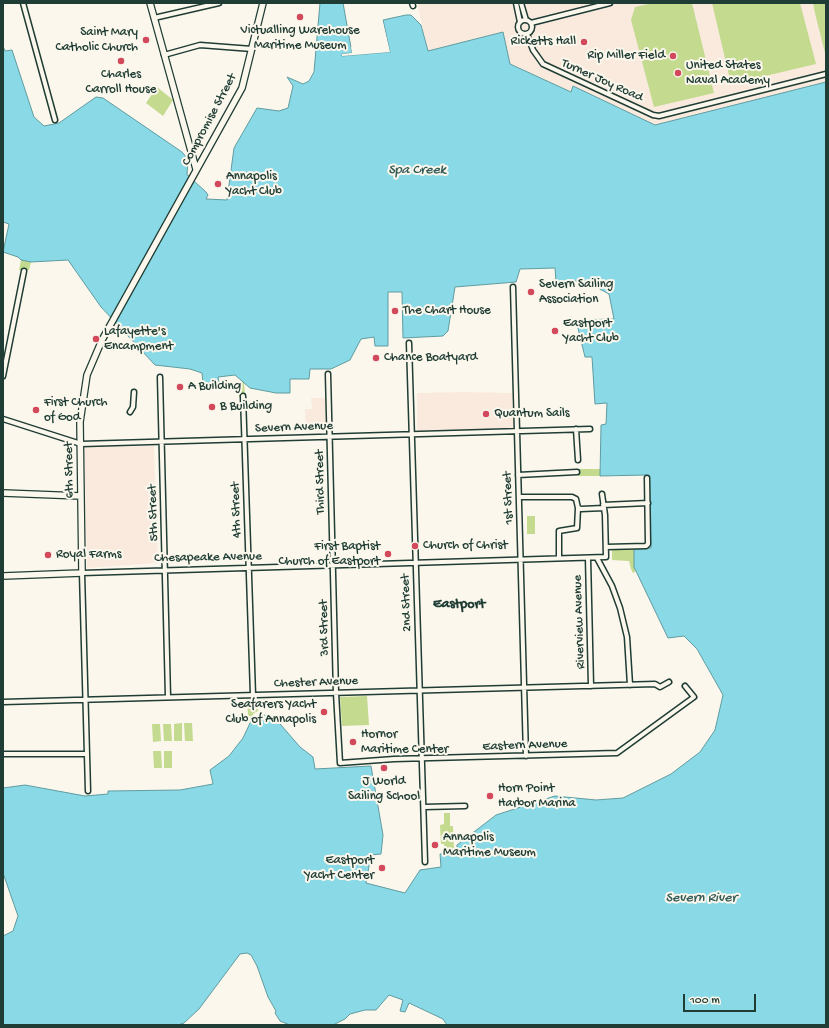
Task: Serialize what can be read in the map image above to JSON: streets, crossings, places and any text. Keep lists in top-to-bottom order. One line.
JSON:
{"streets":{"main road":["Compromise Street","6th Street","Chesapeake Avenue"],"street":["Turner Joy Road","Severn Avenue","Third Street","1st Street","4th Street","5th Street","2nd Street","Riverview Avenue","3rd Street","Chester Avenue","Eastern Avenue"]},"crossings":[["Compromise Street","6th Street"],["Severn Avenue","6th Street"],["Severn Avenue","Third Street"],["Severn Avenue","1st Street"],["Severn Avenue","4th Street"],["Severn Avenue","5th Street"],["Severn Avenue","2nd Street"],["6th Street","Chesapeake Avenue"],["6th Street","Chester Avenue"],["Third Street","Chesapeake Avenue"],["Third Street","3rd Street"],["1st Street","Chesapeake Avenue"],["1st Street","Chester Avenue"],["1st Street","Eastern Avenue"],["4th Street","Chesapeake Avenue"],["4th Street","Chester Avenue"],["5th Street","Chesapeake Avenue"],["5th Street","Chester Avenue"],["Chesapeake Avenue","2nd Street"],["Chesapeake Avenue","Riverview Avenue"],["Chesapeake Avenue","3rd Street"],["2nd Street","Chester Avenue"],["2nd Street","Eastern Avenue"],["Riverview Avenue","Chester Avenue"],["3rd Street","Chester Avenue"],["3rd Street","Eastern Avenue"]],"districts":["Eastport"],"water":["Spa Creek","Severn River"],"places":["Victualling Warehouse Maritime Museum","Saint Mary Catholic Church","Ricketts Hall","Rip Miller Field","Charles Carroll House","United States Naval Academy","Annapolis Yacht Club","Severn Sailing Association","The Chart House","Eastport Yacht Club","Lafayette's Encampment","Chance Boatyard","A Building","B Building","First Church of God","Quantum Sails","Church of Christ","First Baptist Church of Eastport","Royal Farms","Seafarers Yacht Club of Annapolis","Hornor Maritime Center","J World Sailing School","Horn Point Harbor Marina","Annapolis Maritime Museum","Eastport Yacht Center"],"scale_bar":"100 m"}
